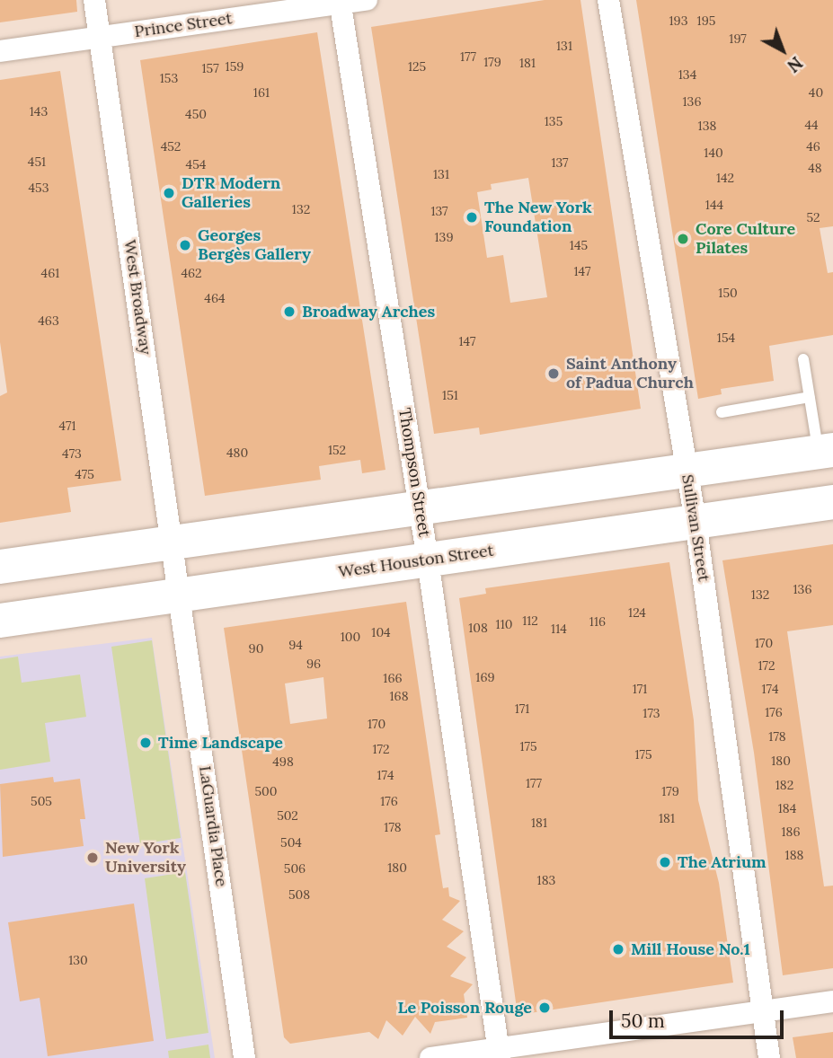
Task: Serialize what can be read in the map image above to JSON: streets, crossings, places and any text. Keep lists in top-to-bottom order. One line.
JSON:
{"streets":{"main road":["West Houston Street"],"street":["Prince Street","West Broadway","Thompson Street","Sullivan Street","LaGuardia Place"]},"crossings":[["Prince Street","West Broadway"],["Prince Street","Thompson Street"],["West Broadway","West Houston Street"],["West Broadway","LaGuardia Place"],["Thompson Street","West Houston Street"],["Sullivan Street","West Houston Street"],["West Houston Street","LaGuardia Place"]],"places":["DTR Modern Galleries","The New York Foundation","Core Culture Pilates","Georges Bergès Gallery","Broadway Arches","Saint Anthony of Padua Church","Time Landscape","New York University","The Atrium","Mill House No.1","Le Poisson Rouge"],"house_numbers":["193","195","197","131","177","179","181","159","125","157","134","153","161","40","136","143","450","135","44","138","452","46","140","451","137","454","48","131","142","453","144","132","137","52","139","145","147","461","462","150","464","463","154","147","151","471","152","480","473","475","136","132","124","112","116","110","108","114","104","100","170","94","90","96","172","169","166","171","174","168","171","176","173","170","178","175","172","175","180","498","174","177","182","500","179","505","176","184","502","181","181","178","186","504","188","180","506","183","508","130"],"scale_bar":"50 m","north":"bottom right"}
